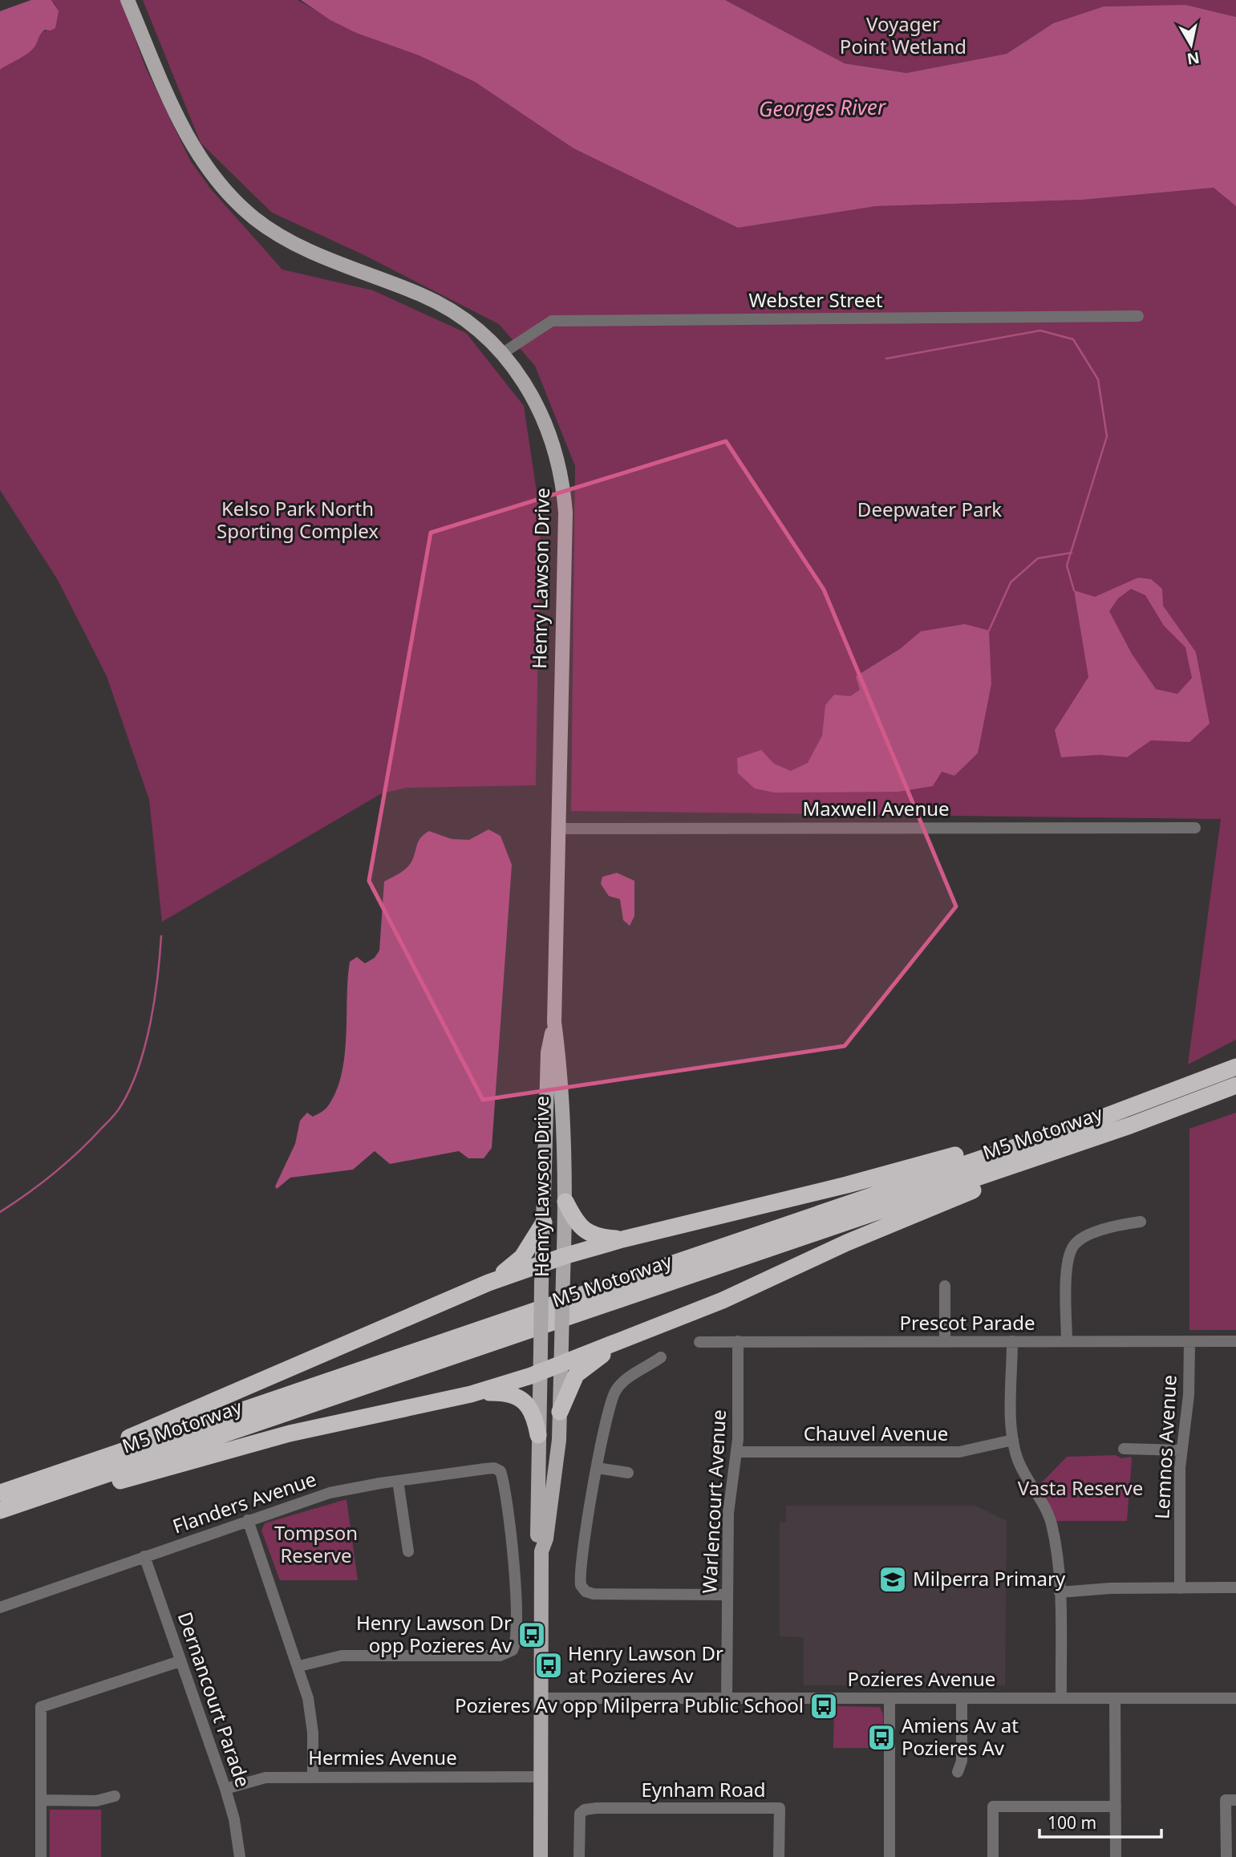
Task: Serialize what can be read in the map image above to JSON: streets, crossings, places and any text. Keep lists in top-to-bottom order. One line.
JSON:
{"streets":{"highway":["M5 Motorway"],"main road":["Henry Lawson Drive"],"street":["Webster Street","Maxwell Avenue","Prescot Parade","Chauvel Avenue","Lemnos Avenue","Warlencourt Avenue","Flanders Avenue","Pozieres Avenue","Dernancourt Parade","Hermies Avenue","Eynham Road"]},"crossings":[["Webster Street","Henry Lawson Drive"],["Henry Lawson Drive","Maxwell Avenue"],["Henry Lawson Drive","Pozieres Avenue"],["Henry Lawson Drive","Hermies Avenue"],["Prescot Parade","Lemnos Avenue"],["Prescot Parade","Warlencourt Avenue"],["Chauvel Avenue","Warlencourt Avenue"],["Warlencourt Avenue","Pozieres Avenue"],["Flanders Avenue","Dernancourt Parade"],["Dernancourt Parade","Hermies Avenue"]],"water":["Georges River"],"parks":["Voyager Point Wetland","Kelso Park North Sporting Complex","Deepwater Park","Vasta Reserve","Tompson Reserve"],"places":{"school or university":["Milperra Primary"],"bus stop":["Henry Lawson Dr opp Pozieres Av","Henry Lawson Dr at Pozieres Av","Pozieres Av opp Milperra Public School","Amiens Av at Pozieres Av"]},"scale_bar":"100 m","north":"bottom"}
